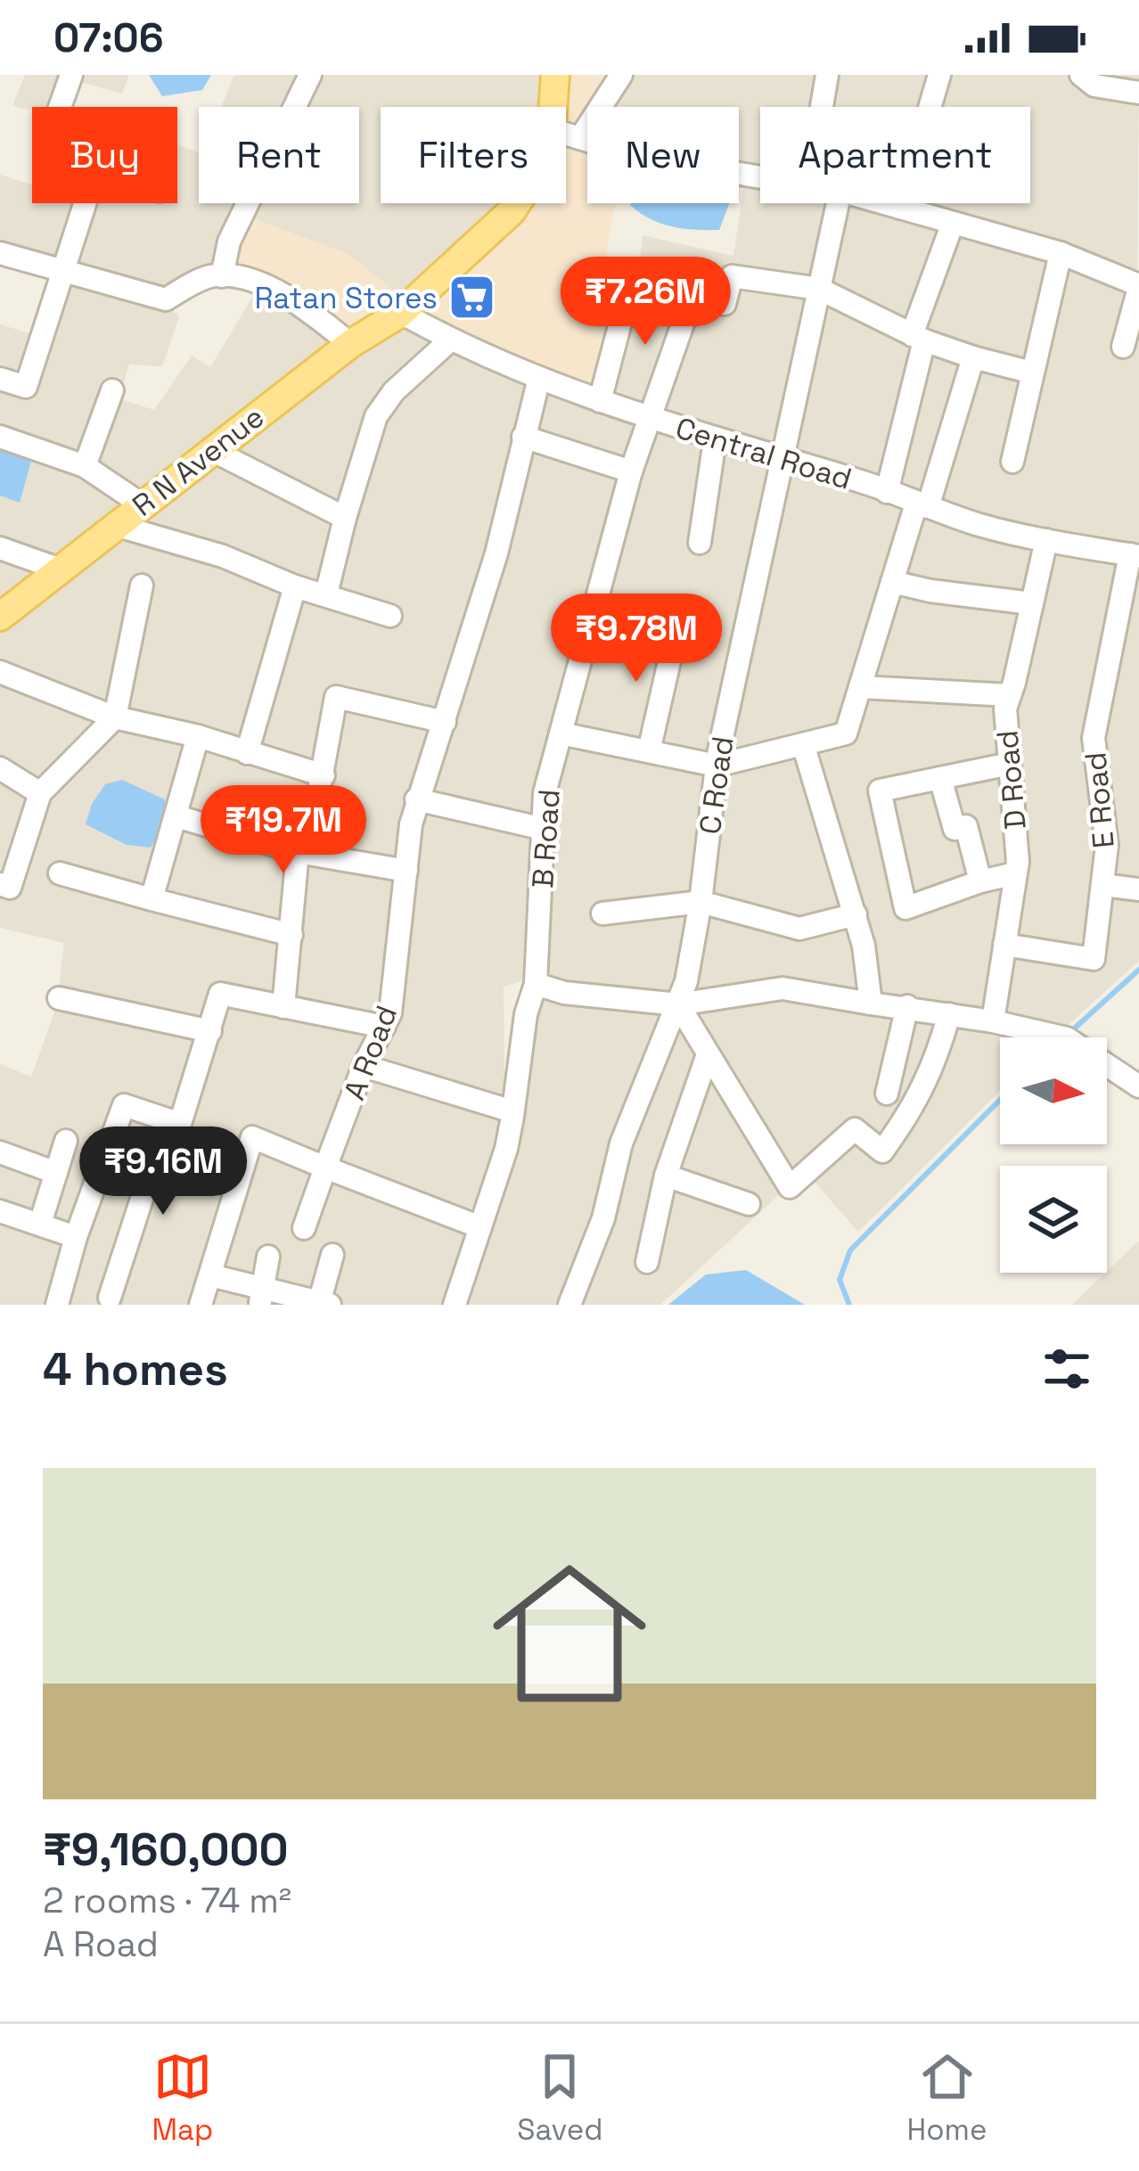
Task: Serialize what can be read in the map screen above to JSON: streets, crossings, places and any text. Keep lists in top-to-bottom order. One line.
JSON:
{"streets":{"main road":["R N Avenue"],"street":["Central Road","D Road","C Road","E Road","B Road","A Road"]},"crossings":[["Central Road","R N Avenue"],["Central Road","D Road"],["Central Road","C Road"],["Central Road","E Road"],["Central Road","B Road"],["Central Road","A Road"],["D Road","E Road"]],"places":{"supermarket":["Ratan Stores"]},"north":"right","page":{"status":"07:06","chip":["Buy","Rent","Filters","New","Apartment"],"price":["₹7.26M","₹9.78M","₹19.7M","₹9.16M"],"heading":"4 homes","list":[{"name":"₹9,160,000","note":"2 rooms · 74 m² · A Road"}],"tabs":["Map","Saved","Home"]}}
